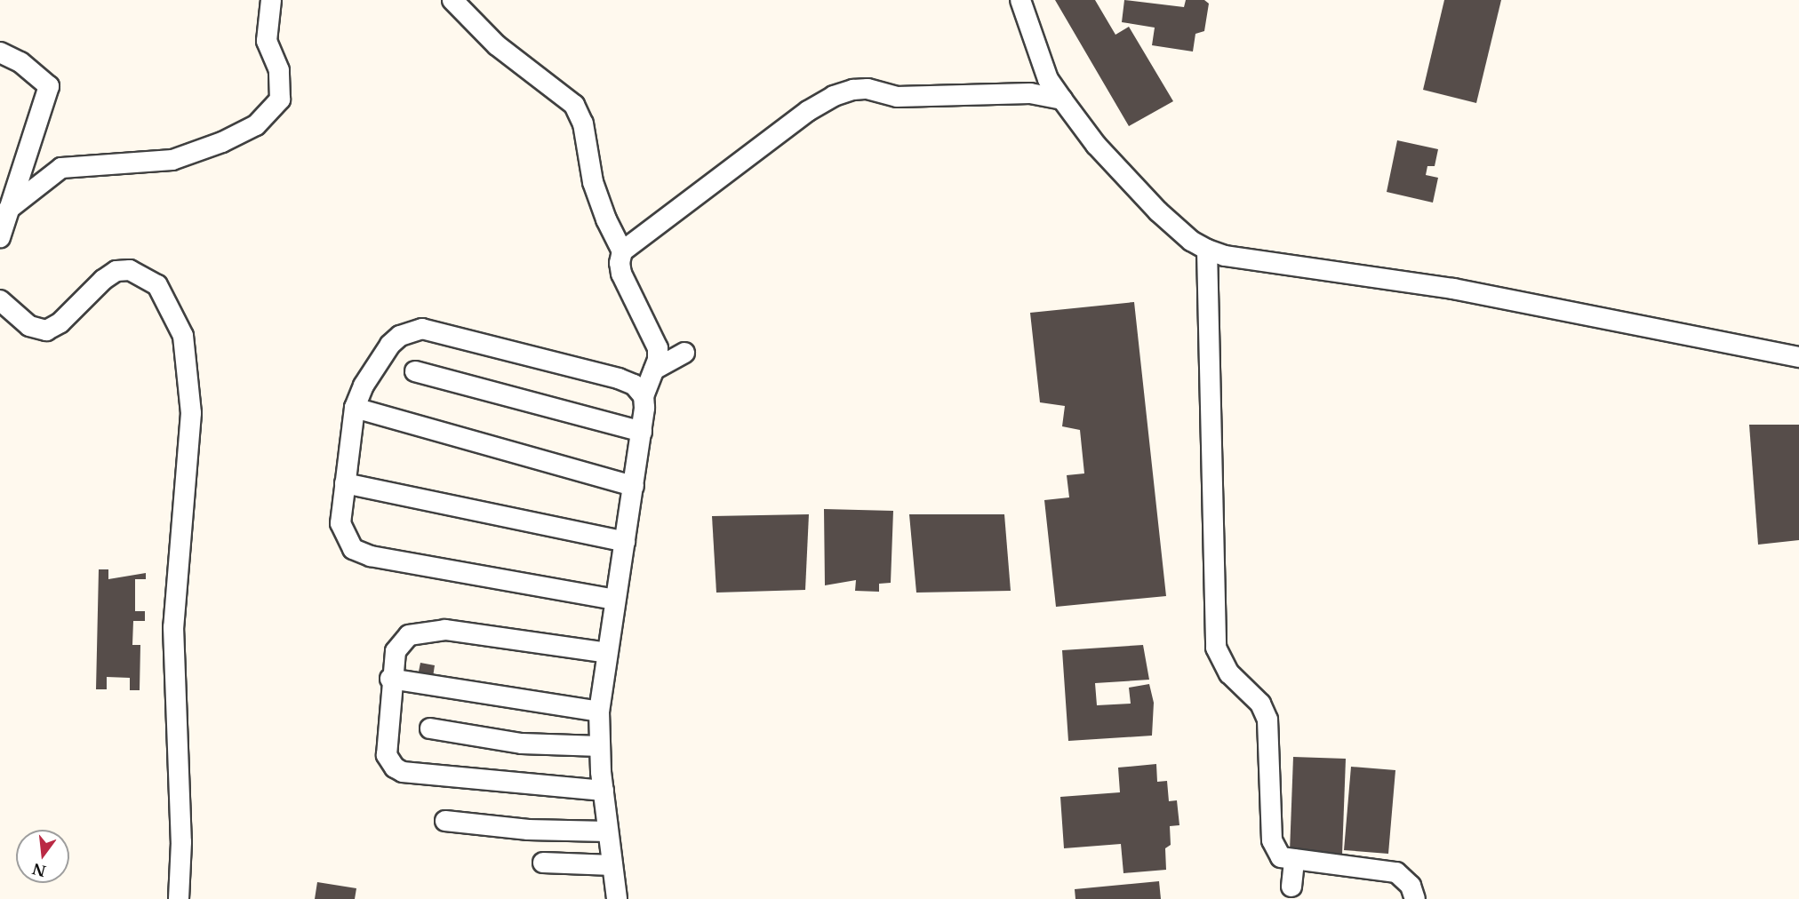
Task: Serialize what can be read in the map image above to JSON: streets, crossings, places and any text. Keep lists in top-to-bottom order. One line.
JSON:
{"north":"bottom"}
